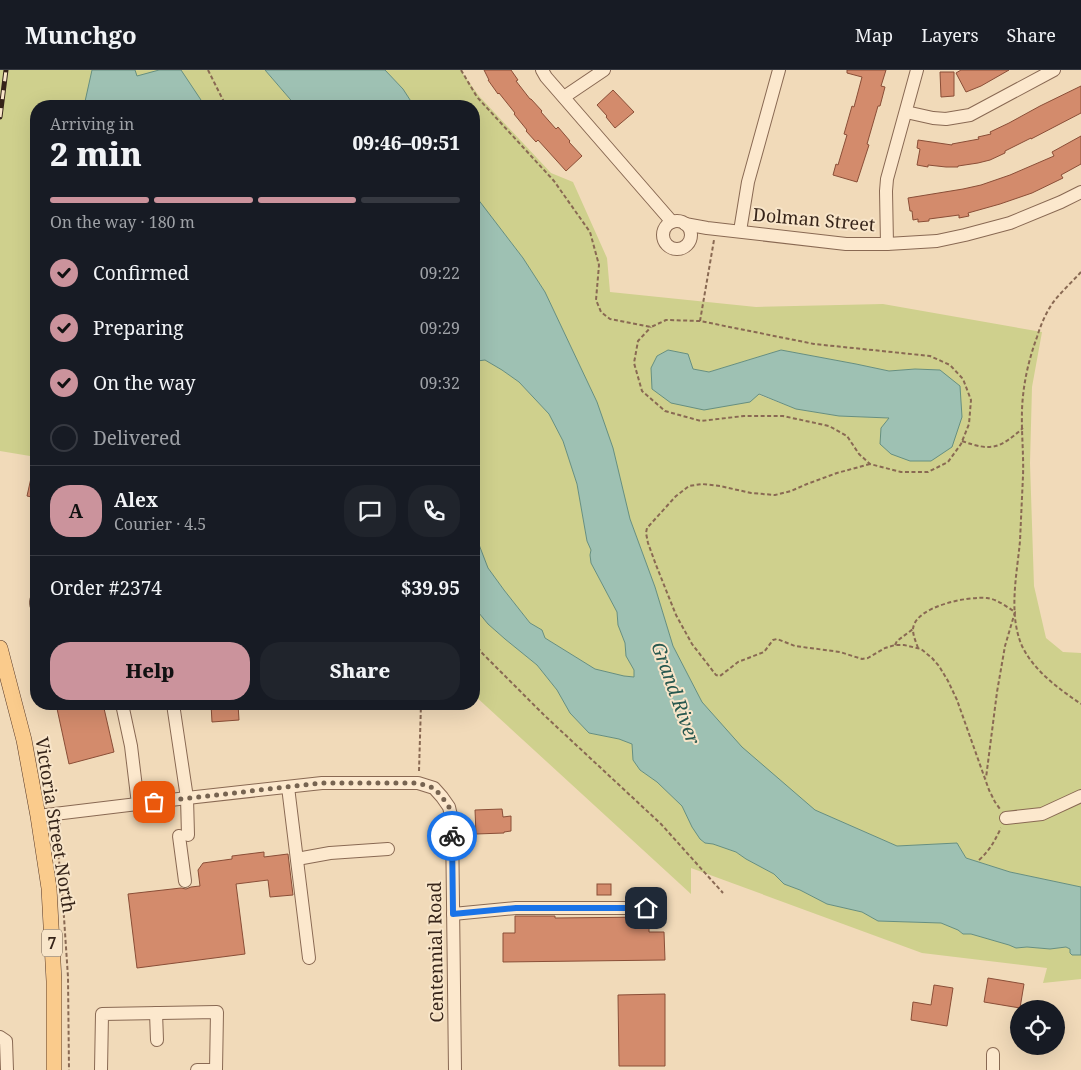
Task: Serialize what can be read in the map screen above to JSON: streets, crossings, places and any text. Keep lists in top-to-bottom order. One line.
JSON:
{"streets":{"main road":["Victoria Street North","7"],"street":["Dolman Street","Centennial Road"]},"crossings":[["Victoria Street North","Centennial Road"]],"water":["Grand River"],"page":{"header":"Munchgo","nav":["Map","Layers","Share"],"heading":["2 min","Arriving in","09:46–09:51"],"panel":["Alex","Courier · 4.5","Order #2374","$39.95"],"bar":"On the way · 180 m","list":[["Confirmed","09:22"],["Preparing","09:29"],["On the way","09:32"],"Delivered"],"round":"A","buttons":["Help","Share"]}}
